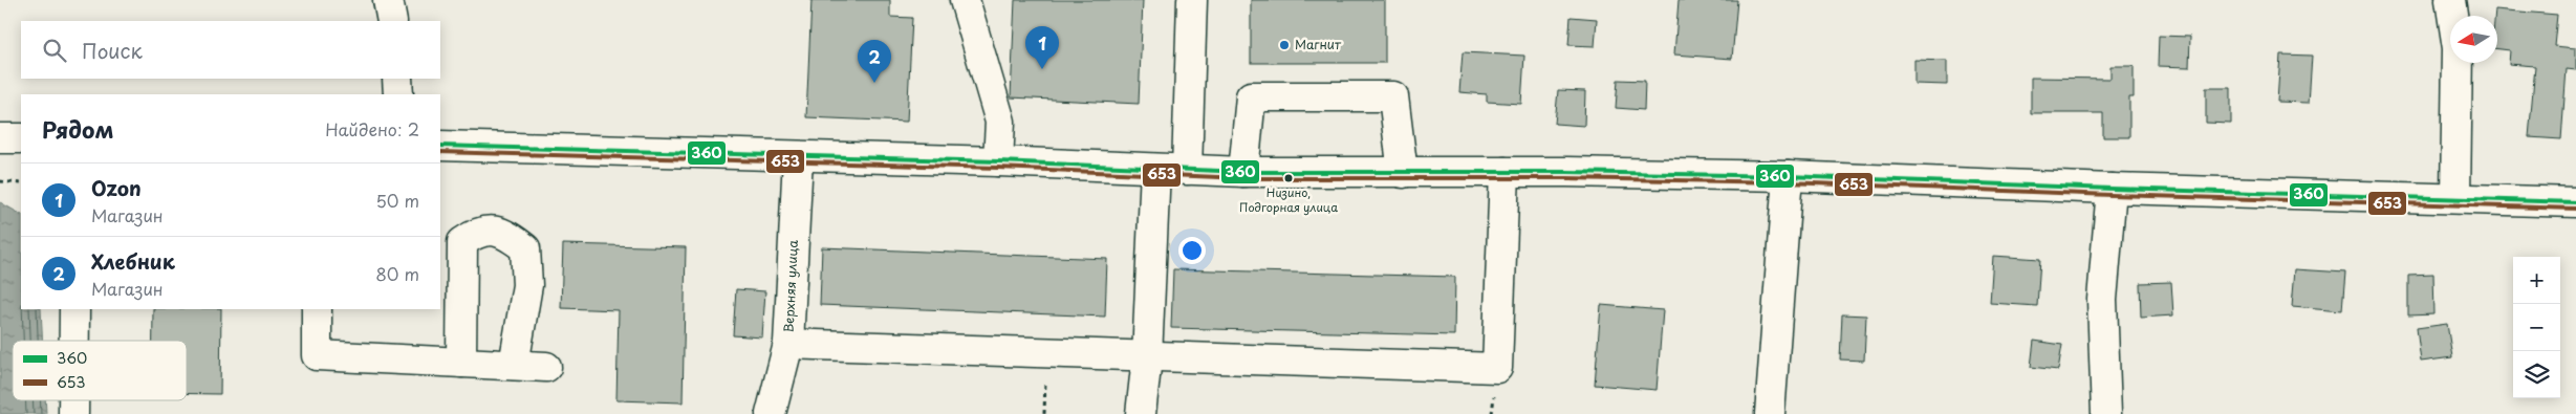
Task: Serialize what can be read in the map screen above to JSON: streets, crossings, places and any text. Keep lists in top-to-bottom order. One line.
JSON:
{"streets":{"street":["Верхняя улица"]},"places":["Магнит","Низино, Подгорная улица"],"lines":["transit line 360","transit line 653"],"legend":["360","653"],"north":"left","page":{"search":"Поиск","pins":["1","2"],"heading":["Рядом","Найдено: 2"],"list":[{"mark":"1","name":"Ozon","note":"Магазин","value":"50 m"},{"mark":"2","name":"Хлебник","note":"Магазин","value":"80 m"}],"map_buttons":["+","−"]}}
